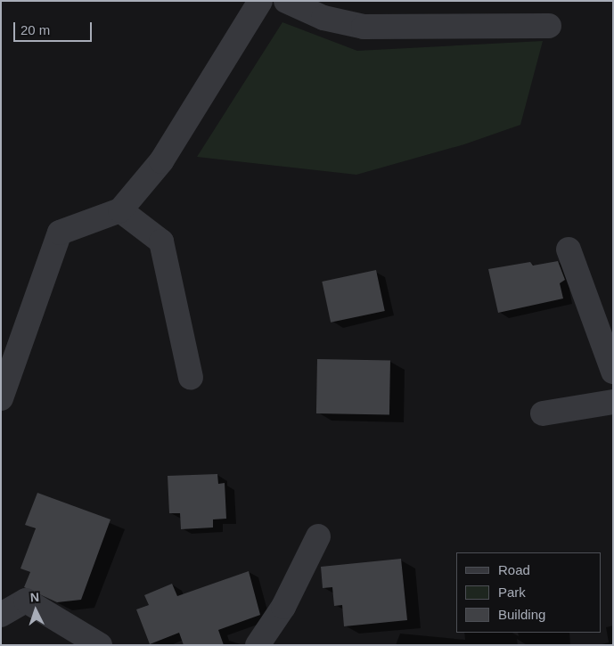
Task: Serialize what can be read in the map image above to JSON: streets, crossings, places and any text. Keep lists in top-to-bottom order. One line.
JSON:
{"legend":["Road","Park","Building"],"scale_bar":"20 m","north":"top"}
